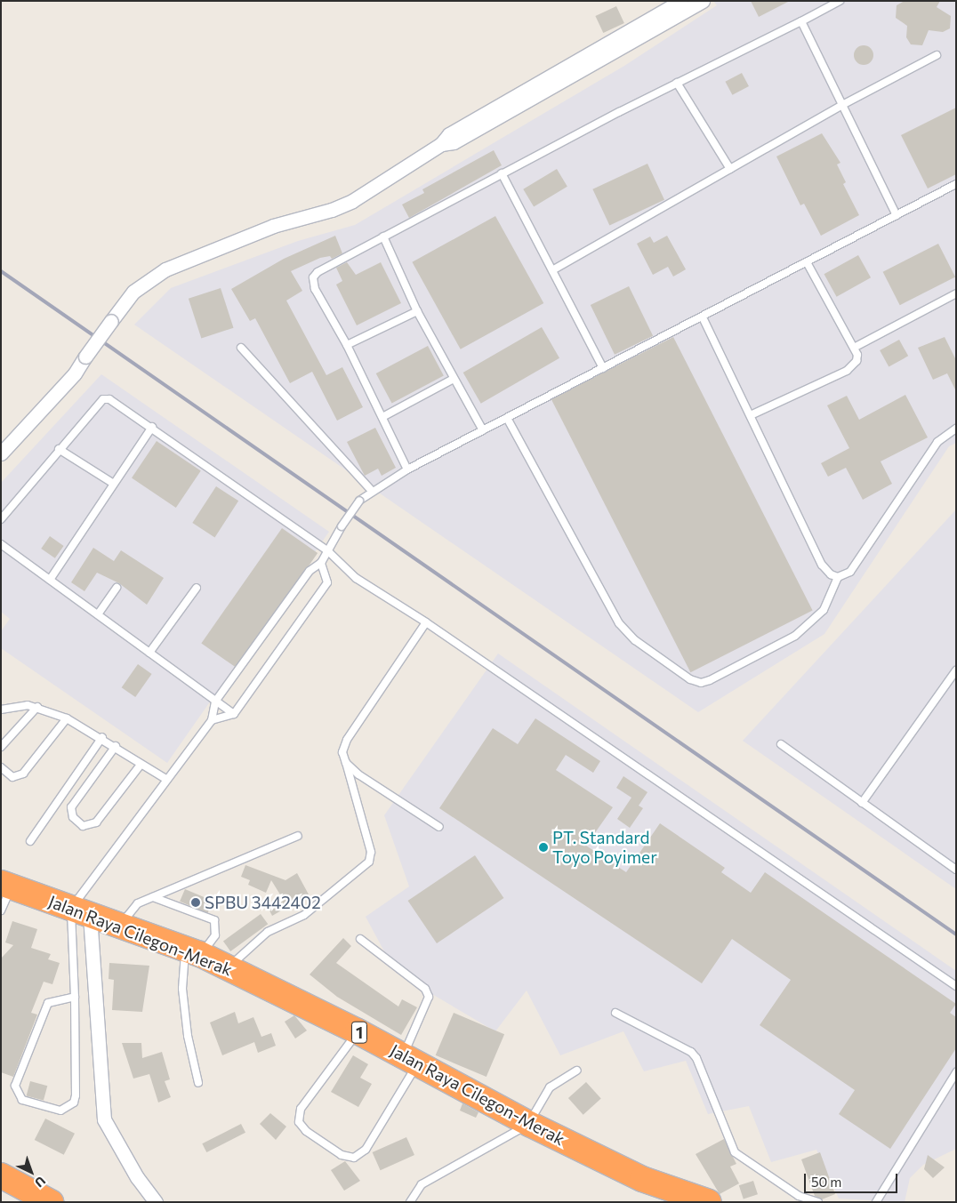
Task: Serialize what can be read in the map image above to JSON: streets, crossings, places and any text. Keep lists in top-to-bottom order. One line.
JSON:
{"streets":{"highway":["Jalan Raya Cilegon-Merak","1"]},"places":["PT. Standard Toyo Poyimer","SPBU 3442402"],"scale_bar":"50 m","north":"bottom right"}
